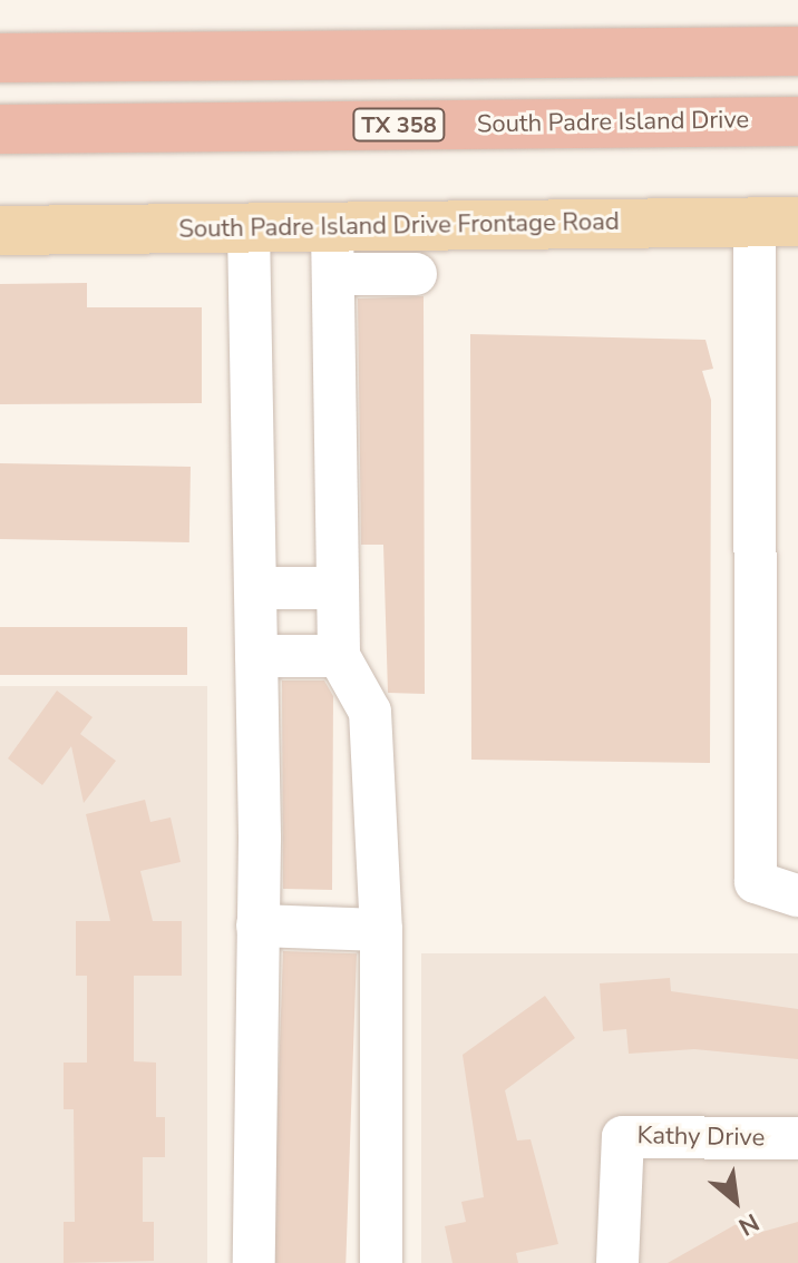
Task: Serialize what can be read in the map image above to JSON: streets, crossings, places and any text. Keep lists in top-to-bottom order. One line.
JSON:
{"streets":{"highway":["South Padre Island Drive","TX 358"],"main road":["South Padre Island Drive Frontage Road"],"street":["Kathy Drive"]},"north":"bottom right"}
